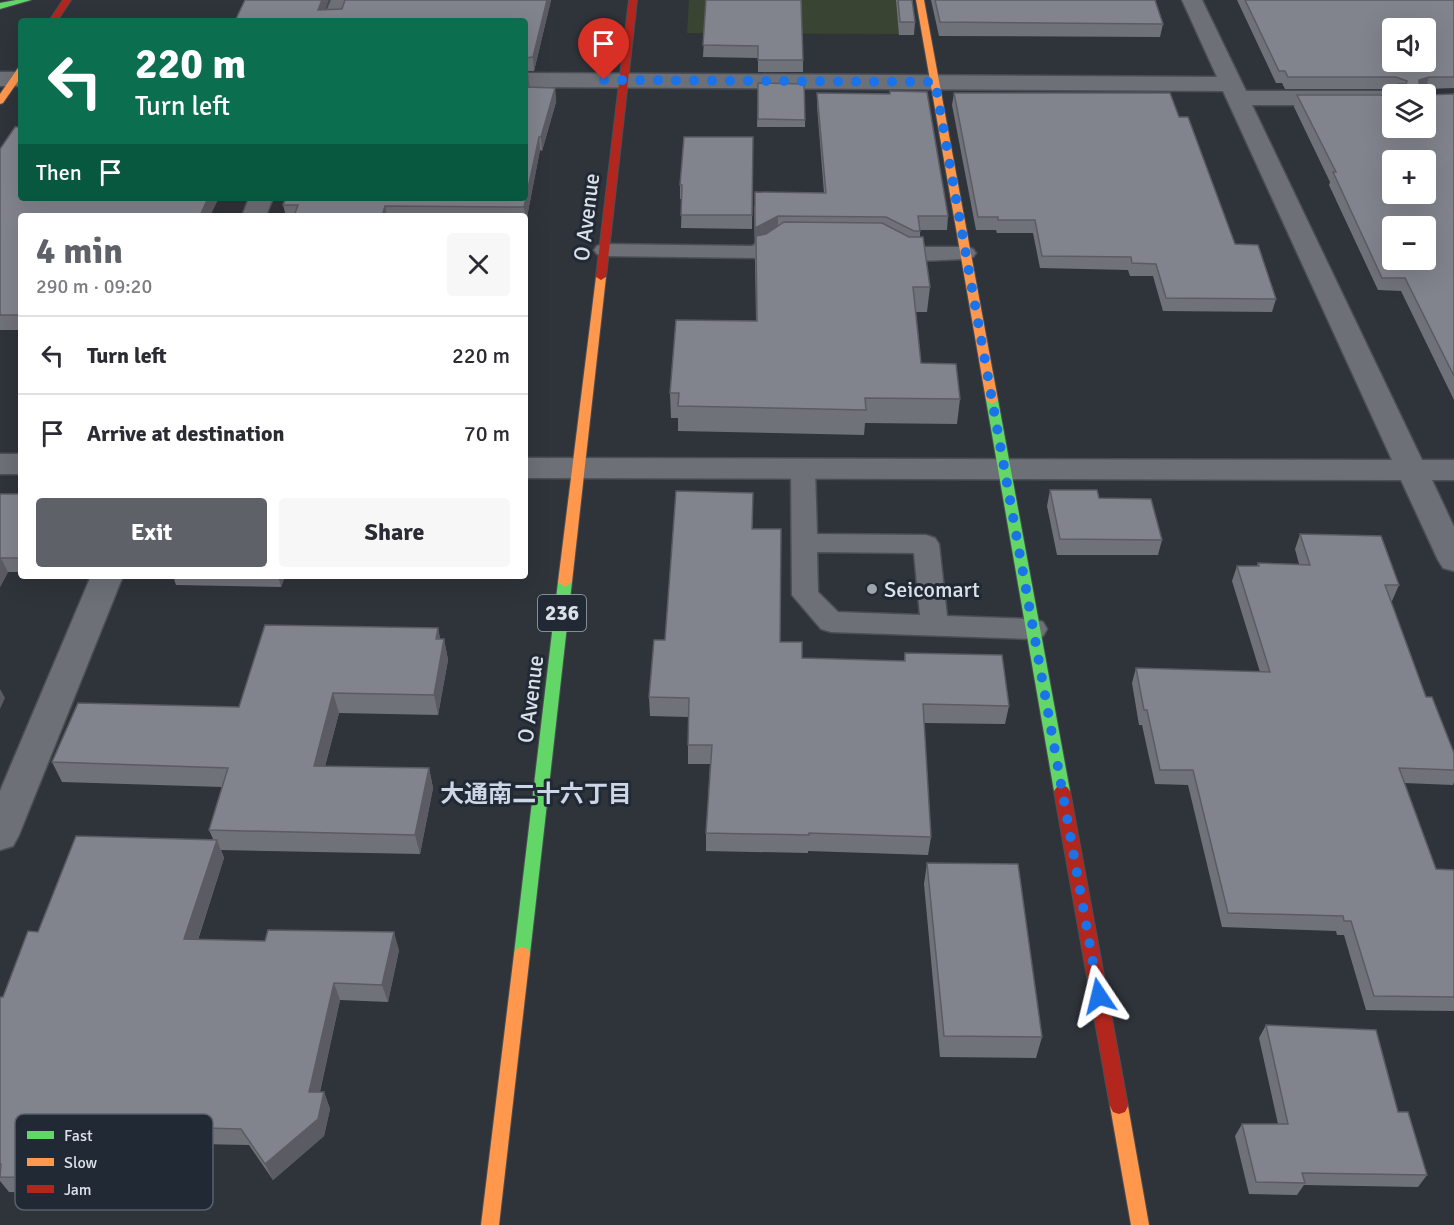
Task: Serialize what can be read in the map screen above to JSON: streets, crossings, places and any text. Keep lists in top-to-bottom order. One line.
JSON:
{"streets":{"main road":["O Avenue","236"]},"districts":["大通南二十六丁目"],"places":["Seicomart"],"legend":["Fast","Slow","Jam"],"page":{"map_buttons":["+","−"],"turn":["220 m","Turn left"],"then":"Then","heading":["4 min","290 m · 09:20"],"list":[{"name":"Turn left","value":"220 m"},{"name":"Arrive at destination","value":"70 m"}],"buttons":["Exit","Share"]}}
